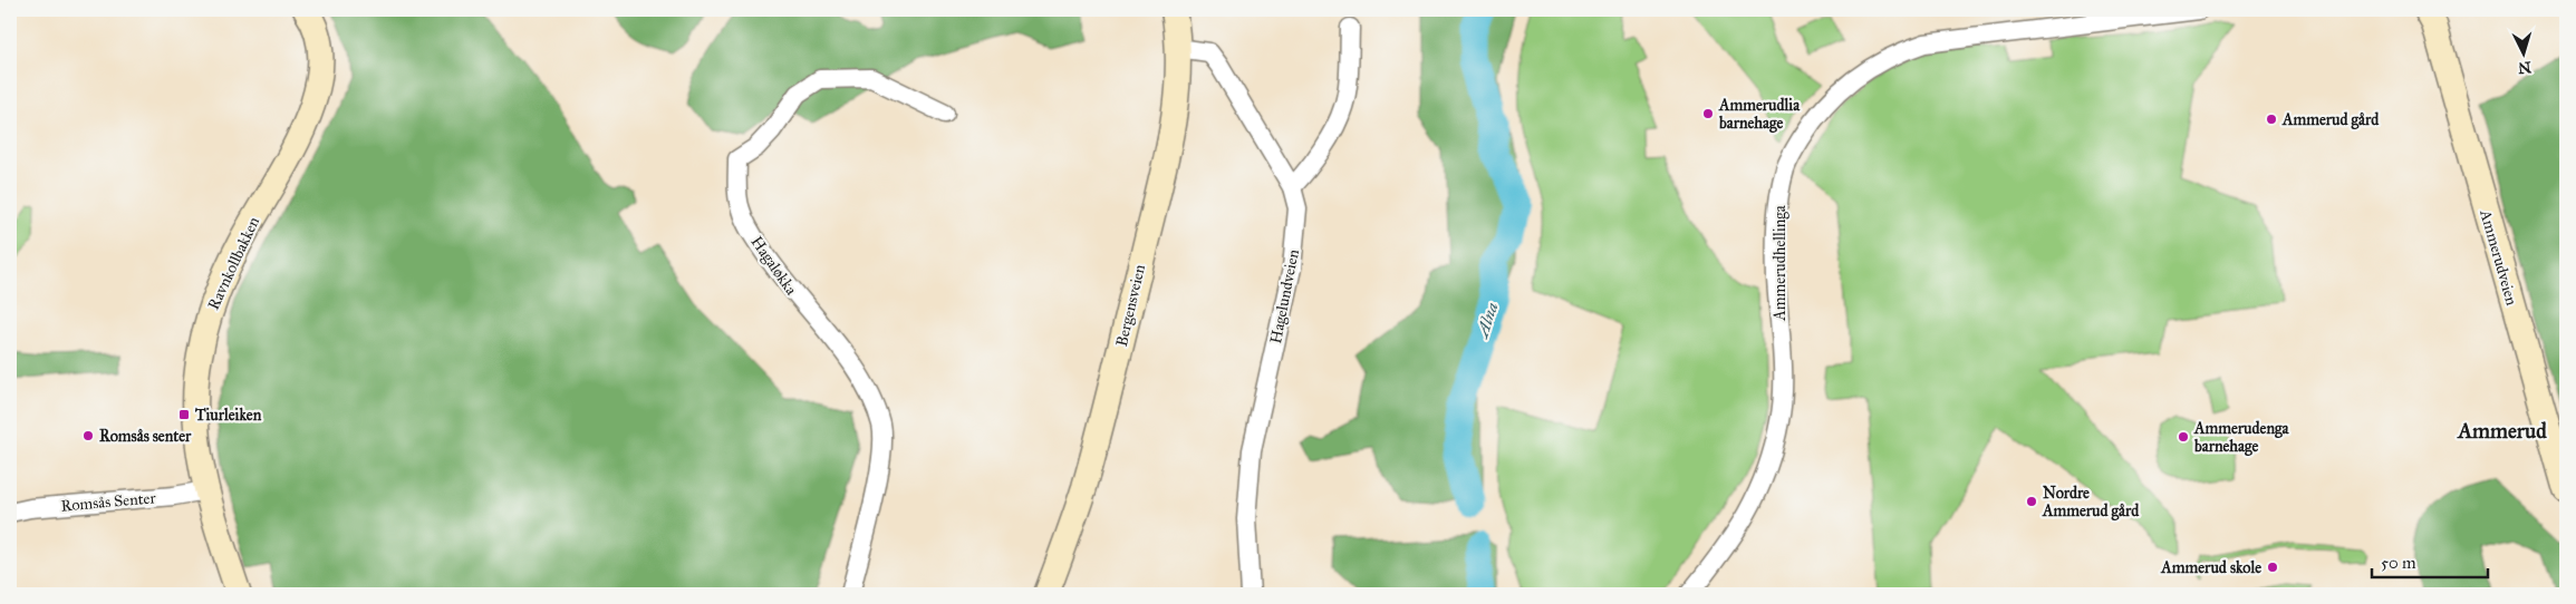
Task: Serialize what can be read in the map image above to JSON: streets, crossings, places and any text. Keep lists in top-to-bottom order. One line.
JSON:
{"streets":{"street":["Ammerudveien","Ravnkollbakken","Ammerudhellinga","Hagaløkka","Hagelundveien","Bergensveien","Romsås Senter"]},"crossings":[["Ravnkollbakken","Romsås Senter"],["Hagelundveien","Bergensveien"]],"districts":["Ammerud"],"water":["Alna"],"places":{"other":["Ammerudlia barnehage","Ammerud gård","Romsås senter","Ammerudenga barnehage","Nordre Ammerud gård","Ammerud skole"],"transit":["Tiurleiken"]},"scale_bar":"50 m","north":"bottom"}
